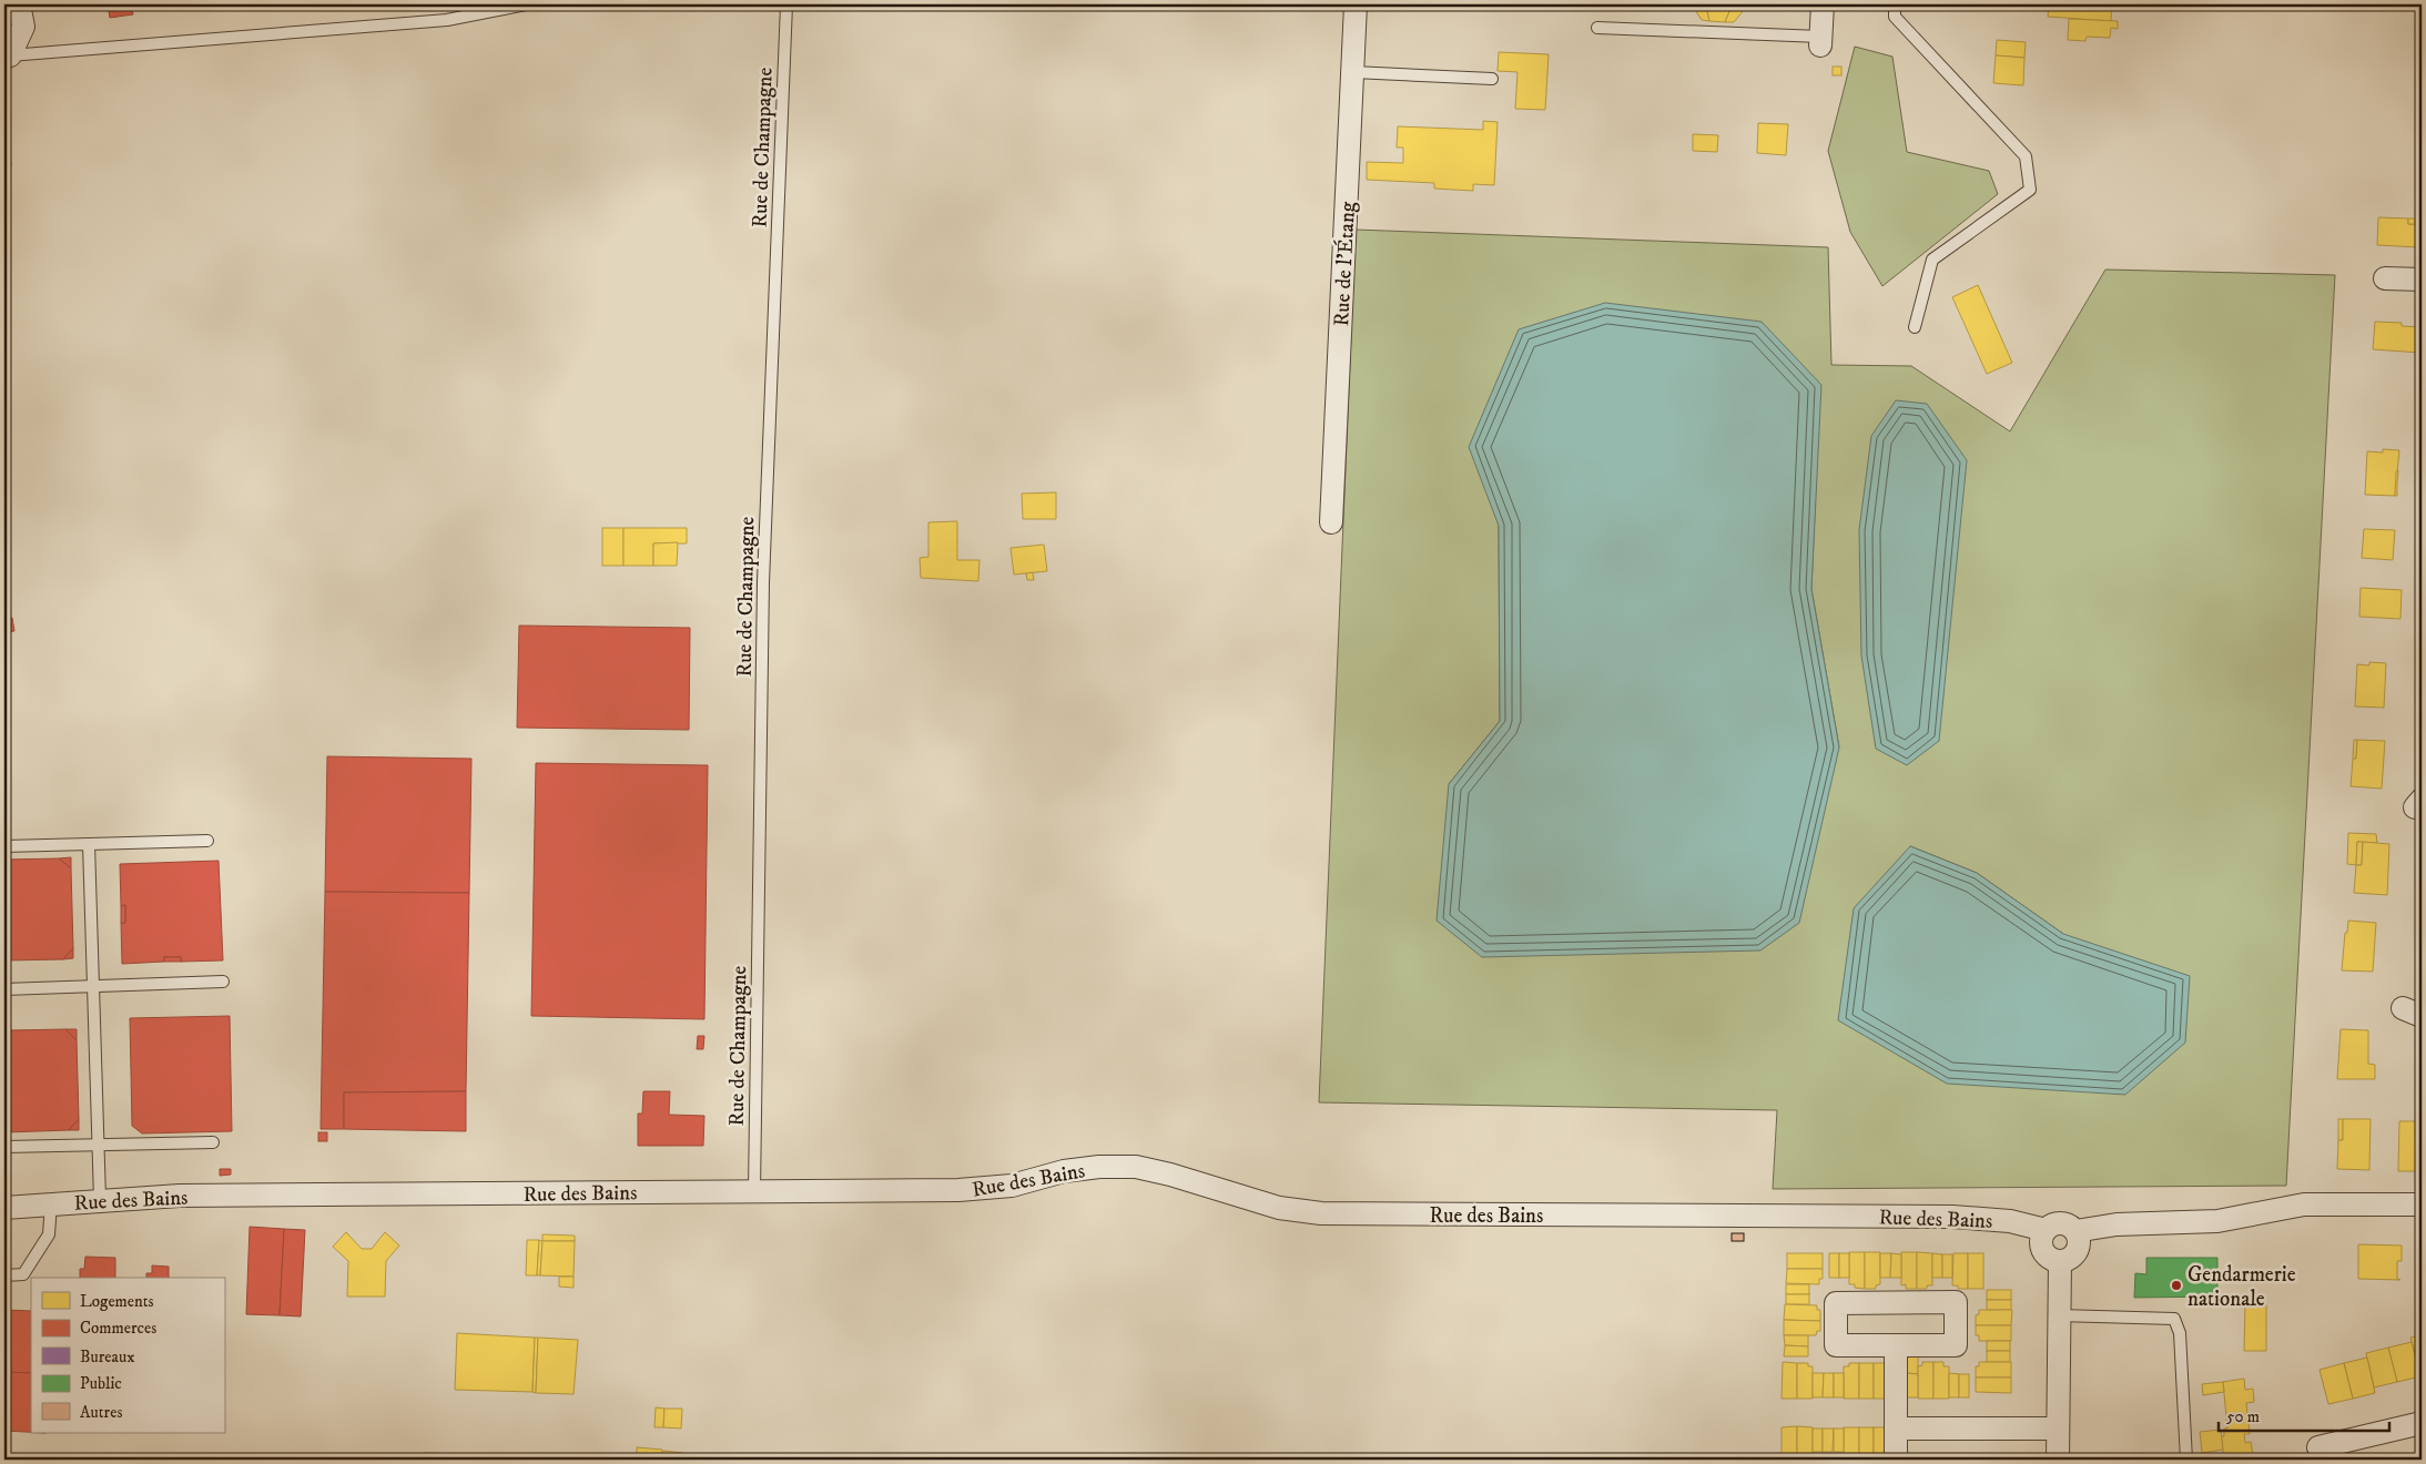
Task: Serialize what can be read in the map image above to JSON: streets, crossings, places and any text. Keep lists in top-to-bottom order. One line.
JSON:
{"streets":{"street":["Rue de l'Étang","Rue des Bains"],"lane":["Rue de Champagne"]},"crossings":[["Rue de Champagne","Rue des Bains"]],"places":["Gendarmerie nationale"],"legend":["Logements","Commerces","Bureaux","Public","Autres"],"scale_bar":"50 m"}
